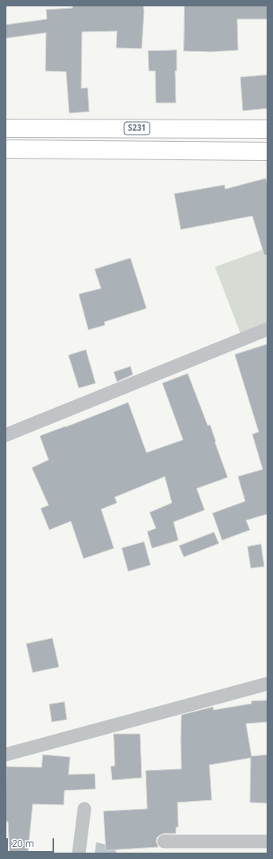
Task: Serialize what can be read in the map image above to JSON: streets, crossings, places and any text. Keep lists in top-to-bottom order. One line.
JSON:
{"streets":{"main road":["S231"]},"scale_bar":"20 m"}
